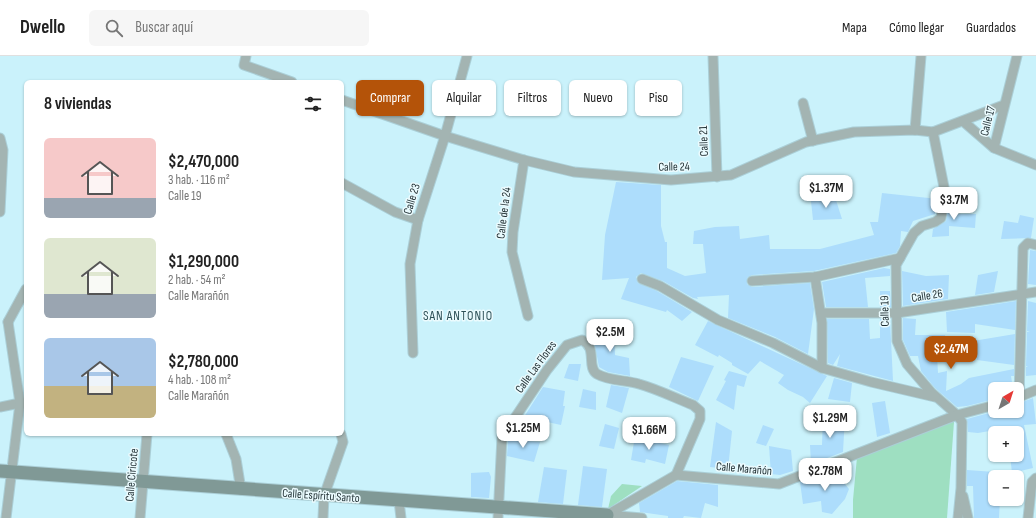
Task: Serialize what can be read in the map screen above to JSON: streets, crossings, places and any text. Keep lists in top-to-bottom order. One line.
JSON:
{"streets":{"street":["Calle 17","Calle 21","Calle 24","Calle 23","Calle de la 24","Calle 26","Calle 19","Calle Las Flores","Calle Marañón","Calle Ciricote","Calle Espíritu Santo"]},"crossings":[["Calle 17","Calle 24"],["Calle 21","Calle 24"],["Calle 24","Calle 23"],["Calle 24","Calle de la 24"],["Calle 24","Calle 19"],["Calle 26","Calle 19"],["Calle 19","Calle Marañón"],["Calle Las Flores","Calle Marañón"],["Calle Las Flores","Calle Espíritu Santo"],["Calle Ciricote","Calle Espíritu Santo"]],"districts":["SAN ANTONIO"],"north":"top right","page":{"header":"Dwello","search":"Buscar aquí","nav":["Mapa","Cómo llegar","Guardados"],"chip":["Comprar","Alquilar","Filtros","Nuevo","Piso"],"heading":"8 viviendas","list":[{"name":"$2,470,000","note":"3 hab. · 116 m² · Calle 19"},{"name":"$1,290,000","note":"2 hab. · 54 m² · Calle Marañón"},{"name":"$2,780,000","note":"4 hab. · 108 m² · Calle Marañón"}],"price":["$1.37M","$3.7M","$2.5M","$2.47M","$1.29M","$1.25M","$1.66M","$2.78M"],"map_buttons":["+","−"]}}
